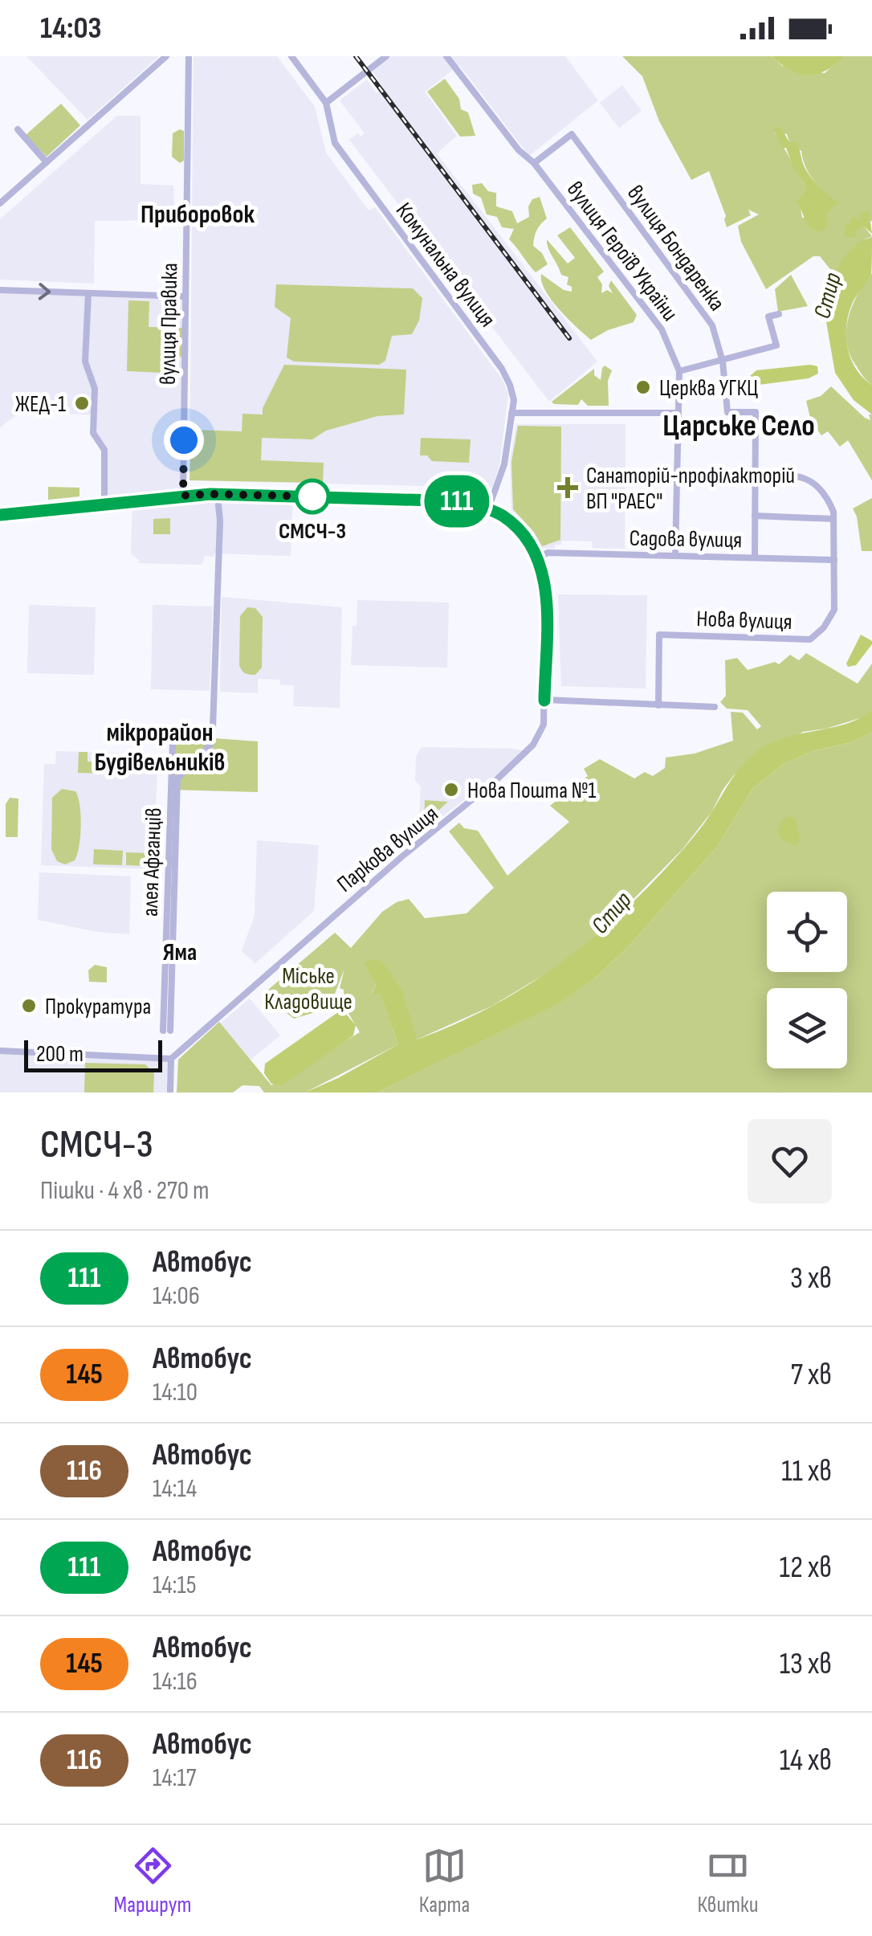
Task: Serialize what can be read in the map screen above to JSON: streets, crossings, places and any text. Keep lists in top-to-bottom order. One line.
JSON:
{"streets":{"street":["вулиця Бондаренка","вулиця Героїв України","Комунальна вулиця","вулиця Правика","Садова вулиця","Нова вулиця","Паркова вулиця","алея Афганців"]},"crossings":[["вулиця Бондаренка","вулиця Героїв України"],["вулиця Бондаренка","Садова вулиця"],["вулиця Героїв України","Садова вулиця"],["Садова вулиця","Нова вулиця"],["Садова вулиця","Паркова вулиця"]],"districts":["Приборовок","Царське Село","мікрорайон Будівельників","Яма"],"water":["Стир"],"parks":["Міське Кладовище"],"places":{"other":["Церква УГКЦ","ЖЕД-1","СМСЧ-3","Нова Пошта №1","Прокуратура"],"health":["Санаторій-профілакторій ВП \"РАЕС\""]},"lines":["bus line 111"],"scale_bar":"200 m","page":{"status":"14:03","on_map":"111","scale":"200 m","heading":["СМСЧ-3","Пішки · 4 хв · 270 m"],"list":[{"mark":"111","name":"Автобус","note":"14:06","value":"3 хв"},{"mark":"145","name":"Автобус","note":"14:10","value":"7 хв"},{"mark":"116","name":"Автобус","note":"14:14","value":"11 хв"},{"mark":"111","name":"Автобус","note":"14:15","value":"12 хв"},{"mark":"145","name":"Автобус","note":"14:16","value":"13 хв"},{"mark":"116","name":"Автобус","note":"14:17","value":"14 хв"}],"tabs":["Маршрут","Карта","Квитки"]}}
